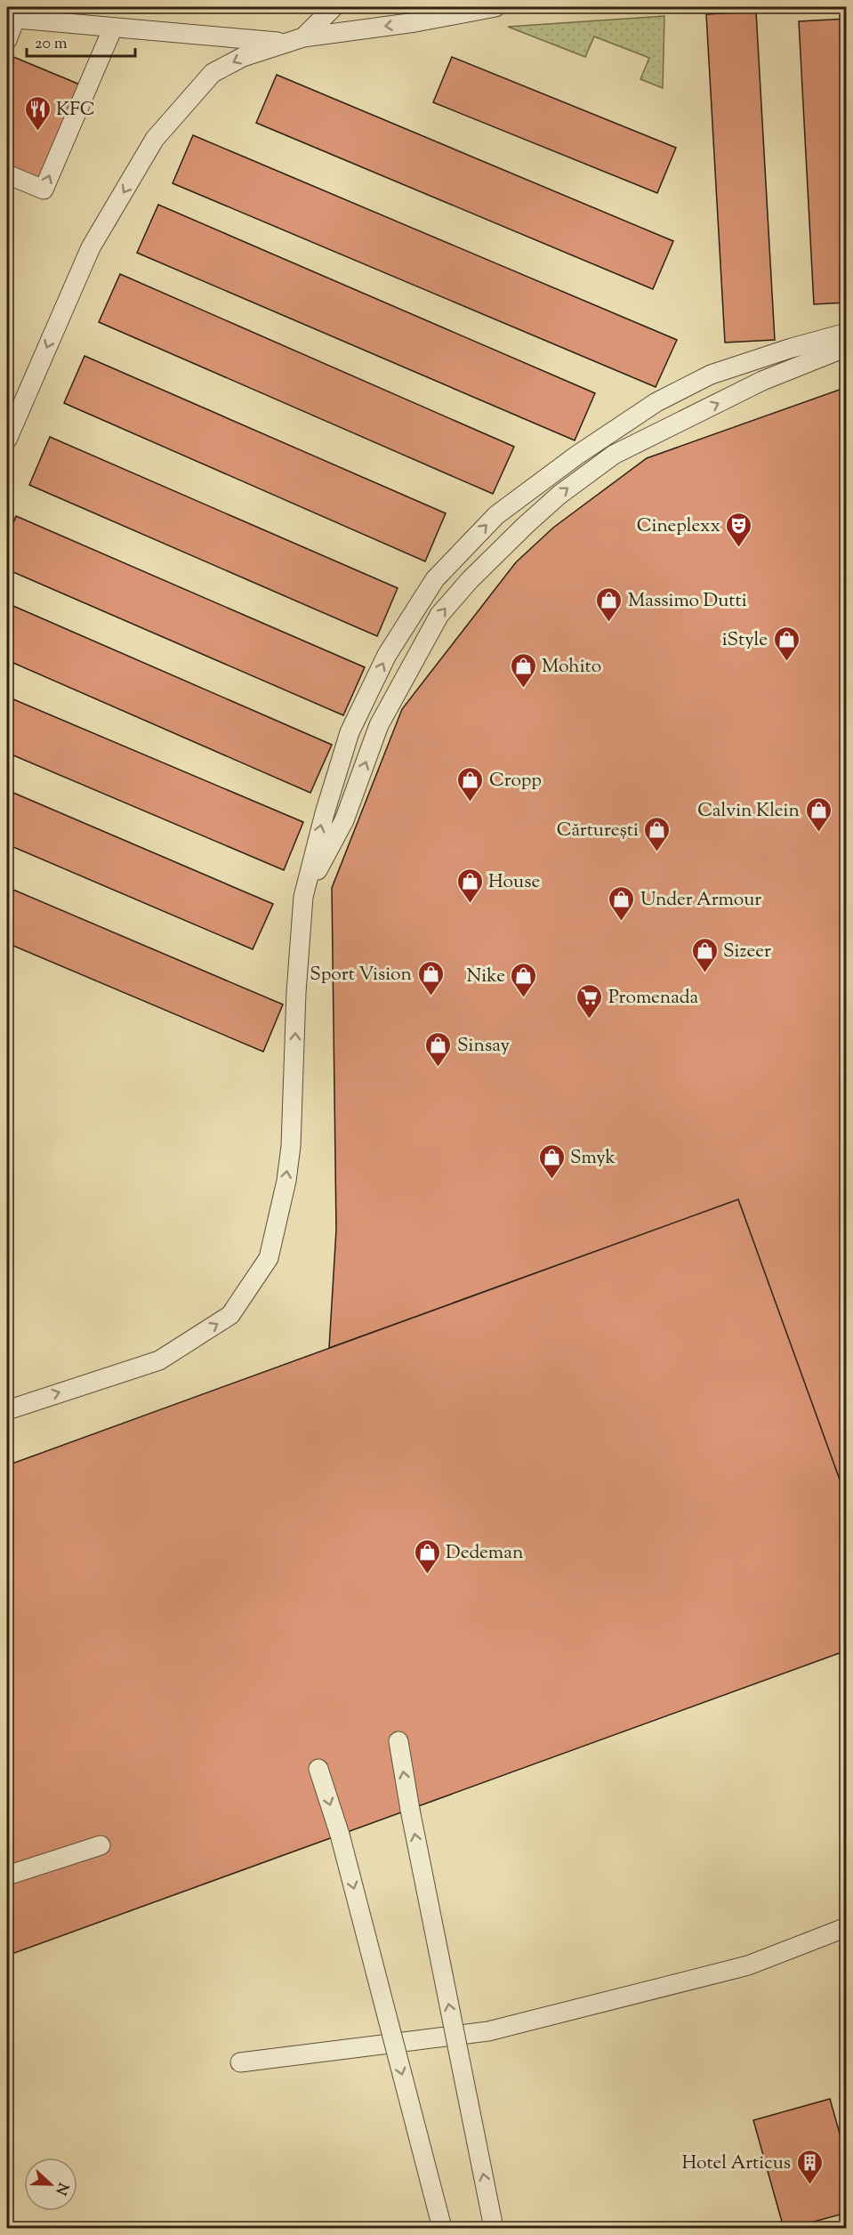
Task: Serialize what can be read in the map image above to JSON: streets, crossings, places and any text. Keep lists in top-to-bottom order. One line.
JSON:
{"places":{"restaurant":["KFC"],"theatre":["Cineplexx"],"shop":["Massimo Dutti","iStyle","Mohito","Cropp","Calvin Klein","Cărturești","House","Under Armour","Sizeer","Sport Vision","Nike","Sinsay","Smyk","Dedeman"],"supermarket":["Promenada"],"building":["Hotel Articus"]},"scale_bar":"20 m","north":"right"}
